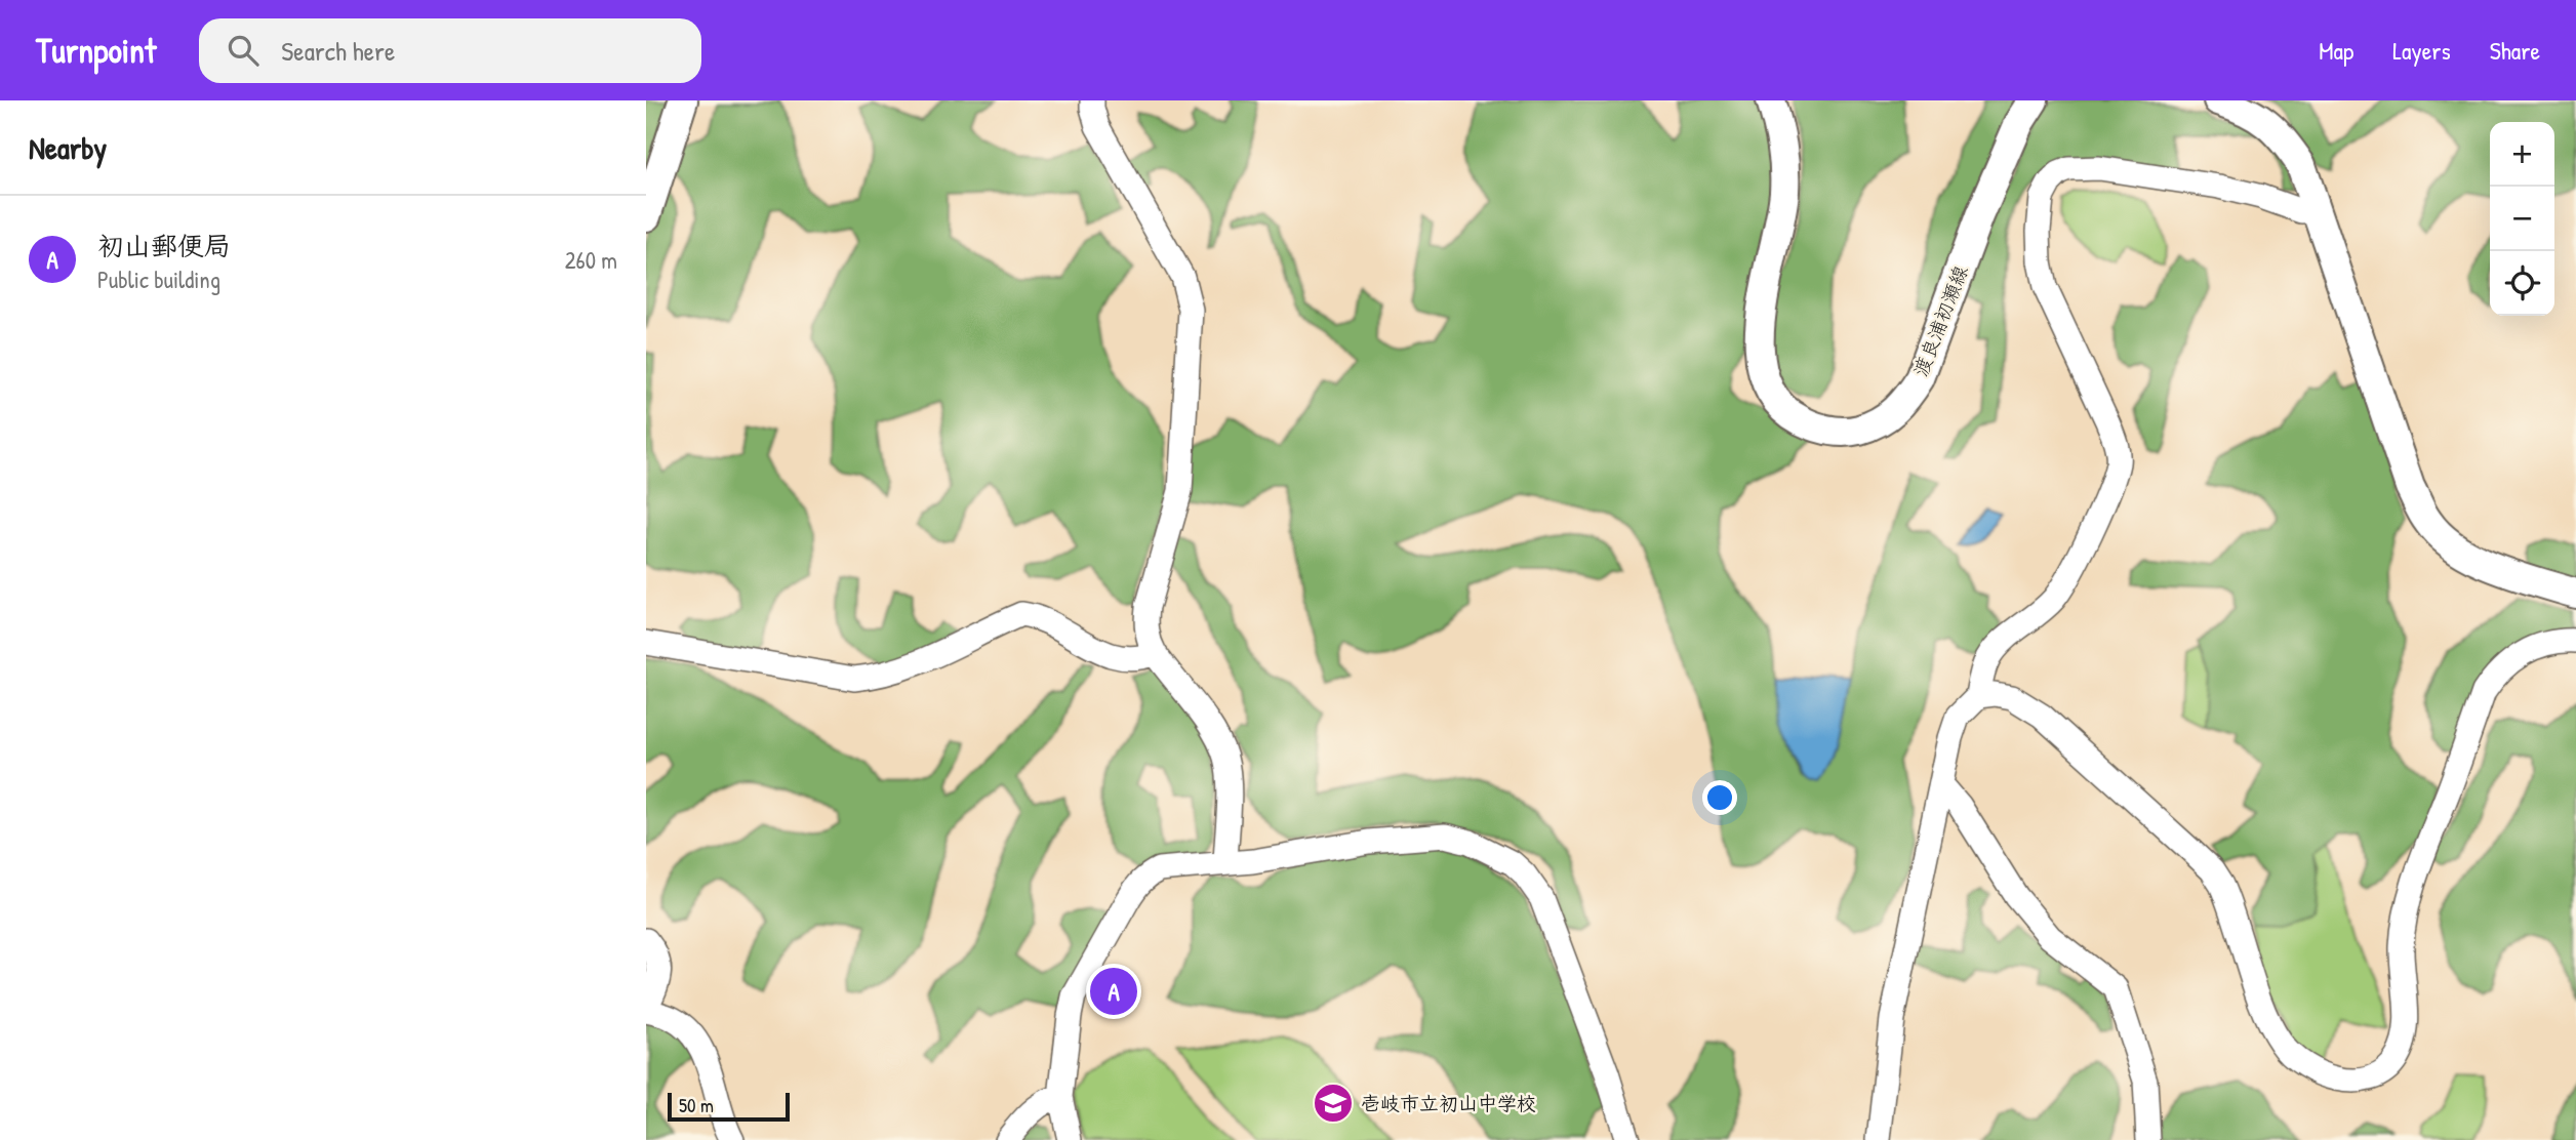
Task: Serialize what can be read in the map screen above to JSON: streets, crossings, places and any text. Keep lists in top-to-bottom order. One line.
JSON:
{"streets":{"main road":["渡良浦初瀬線"]},"places":{"school or university":["壱岐市立初山中学校"]},"scale_bar":"50 m","page":{"header":"Turnpoint","search":"Search here","nav":["Map","Layers","Share"],"heading":"Nearby","map_buttons":["+","−"],"list":[{"mark":"A","name":"初山郵便局","note":"Public building","value":"260 m"}],"pins":"A","scale":"50 m"}}
